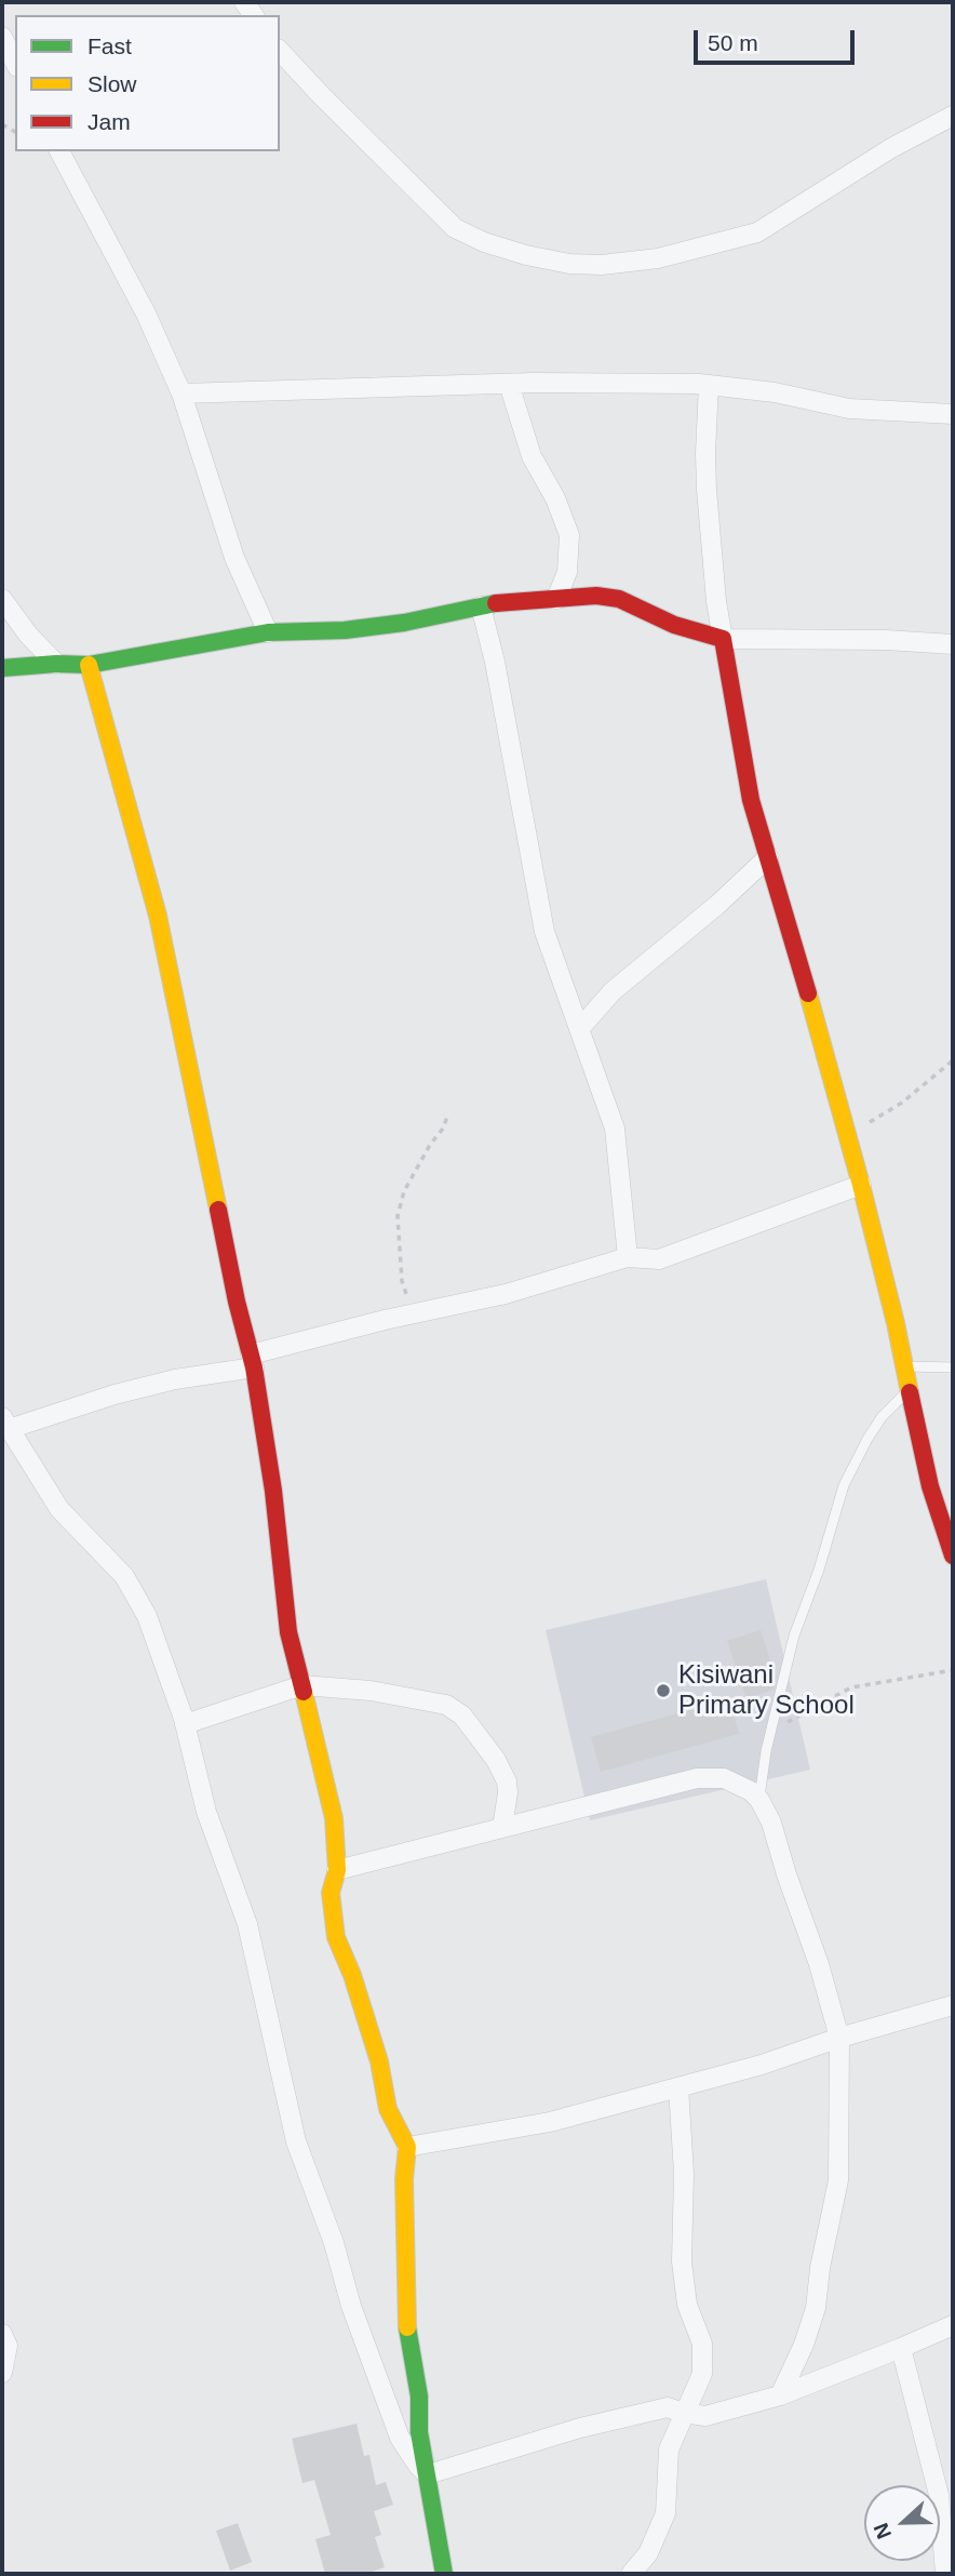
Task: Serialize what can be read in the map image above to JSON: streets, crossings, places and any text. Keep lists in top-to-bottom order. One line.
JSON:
{"places":["Kisiwani Primary School"],"legend":["Fast","Slow","Jam"],"scale_bar":"50 m","north":"left"}
